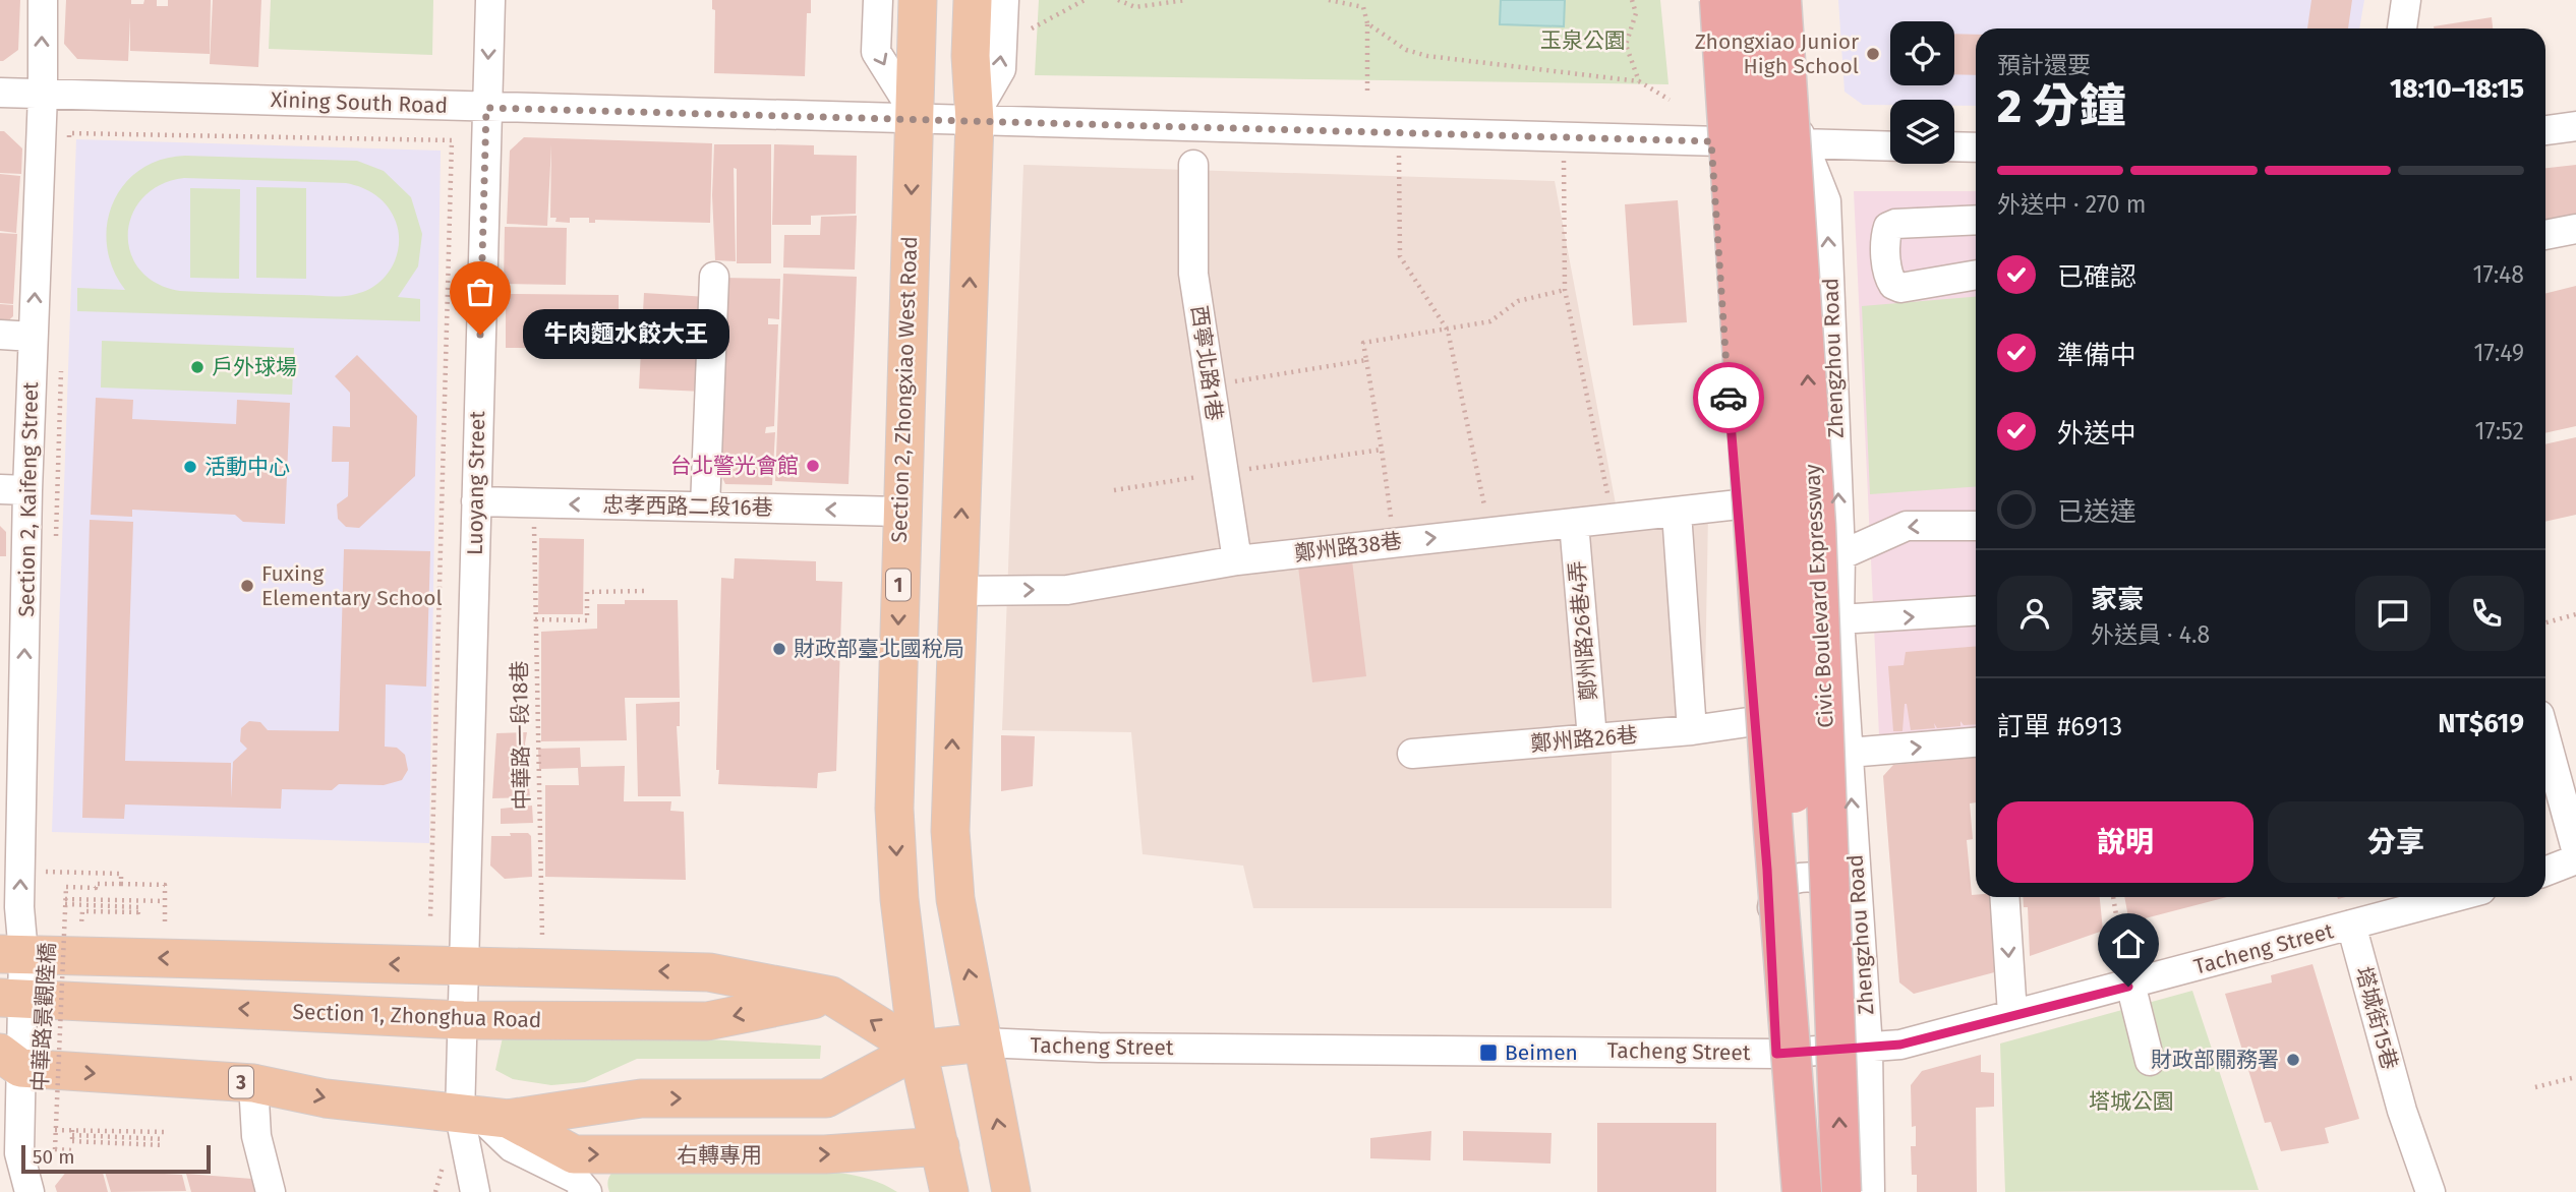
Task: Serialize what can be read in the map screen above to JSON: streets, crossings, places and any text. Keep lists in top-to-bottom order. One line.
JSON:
{"streets":{"highway":["Civic Boulevard Expressway"],"main road":["Section 2, Zhongxiao West Road","1","Section 1, Zhonghua Road","3","右轉專用"],"street":["Xining South Road","Zhengzhou Road","西寧北路1巷","Luoyang Street","Section 2, Kaifeng Street","忠孝西路二段16巷","鄭州路38巷","鄭州路26巷4弄","鄭州路26巷","Tacheng Street","塔城街15巷"],"path":["中華路一段18巷","中華路景觀陸橋"]},"crossings":[["Xining South Road","Zhengzhou Road"],["Xining South Road","Section 2, Zhongxiao West Road"],["Xining South Road","Luoyang Street"],["Xining South Road","Section 2, Kaifeng Street"],["Zhengzhou Road","Civic Boulevard Expressway"],["Zhengzhou Road","Tacheng Street"],["西寧北路1巷","鄭州路38巷"],["Section 2, Zhongxiao West Road","忠孝西路二段16巷"],["Section 2, Zhongxiao West Road","1"],["Section 2, Zhongxiao West Road","3"],["Luoyang Street","忠孝西路二段16巷"],["Luoyang Street","Section 1, Zhonghua Road"],["Luoyang Street","3"],["Luoyang Street","右轉專用"],["Section 2, Kaifeng Street","Section 1, Zhonghua Road"],["Section 2, Kaifeng Street","3"],["忠孝西路二段16巷","中華路一段18巷"],["鄭州路38巷","鄭州路26巷4弄"],["1","3"],["1","右轉專用"],["鄭州路26巷4弄","鄭州路26巷"],["Tacheng Street","塔城街15巷"],["Tacheng Street","3"],["3","右轉專用"]],"one_way":["Section 2, Kaifeng Street","忠孝西路二段16巷","鄭州路38巷"],"parks":["玉泉公園","塔城公園"],"places":{"other":["Zhongxiao Junior High School","牛肉麵水餃大王","戶外球場","台北警光會館","活動中心","Fuxing Elementary School","財政部臺北國稅局","財政部關務署"],"transit":["Beimen"]},"scale_bar":"50 m","page":{"heading":["2 分鐘","預計還要","18:10–18:15"],"panel":["家豪","外送員 · 4.8","訂單 #6913","NT$619"],"bar":"外送中 · 270 m","list":[["已確認","17:48"],["準備中","17:49"],["外送中","17:52"],"已送達"],"bubble":"牛肉麵水餃大王","buttons":["說明","分享"],"scale":"50 m"}}
